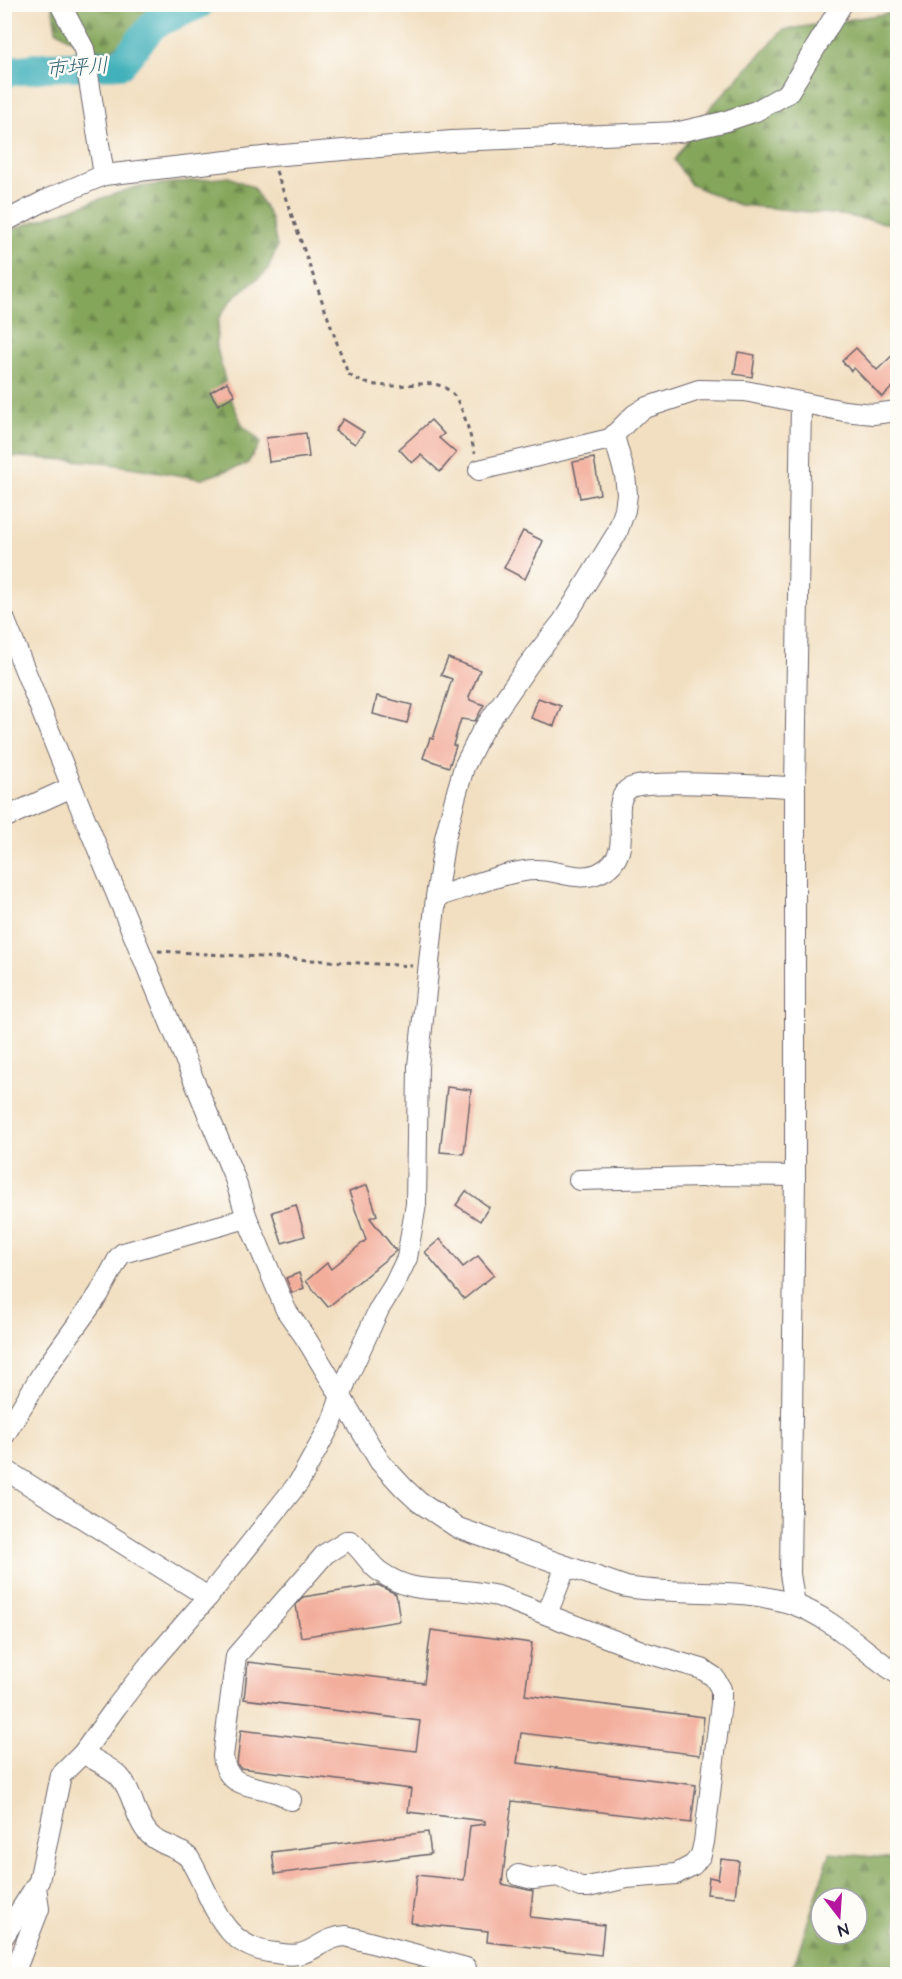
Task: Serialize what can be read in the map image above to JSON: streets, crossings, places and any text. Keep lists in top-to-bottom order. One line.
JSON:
{"water":["市坪川"],"north":"bottom"}
